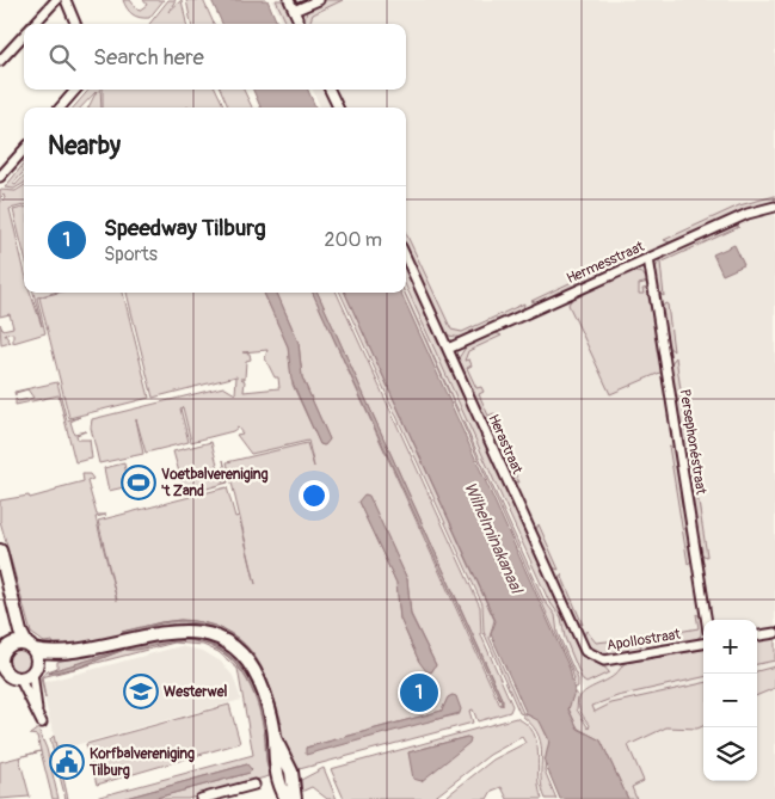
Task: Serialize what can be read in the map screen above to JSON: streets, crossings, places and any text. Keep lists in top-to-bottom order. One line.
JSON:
{"streets":{"street":["Hermesstraat","Persephonéstraat","Herastraat","Apollostraat"]},"crossings":[["Hermesstraat","Persephonéstraat"],["Hermesstraat","Herastraat"],["Herastraat","Apollostraat"]],"water":["Wilhelminakanaal"],"places":{"sports":["Voetbalvereniging 't Zand"],"school or university":["Westerwel"],"public building":["Korfbalvereniging Tilburg"]},"page":{"search":"Search here","heading":"Nearby","list":[{"mark":"1","name":"Speedway Tilburg","note":"Sports","value":"200 m"}],"map_buttons":["+","−"],"pins":"1"}}
